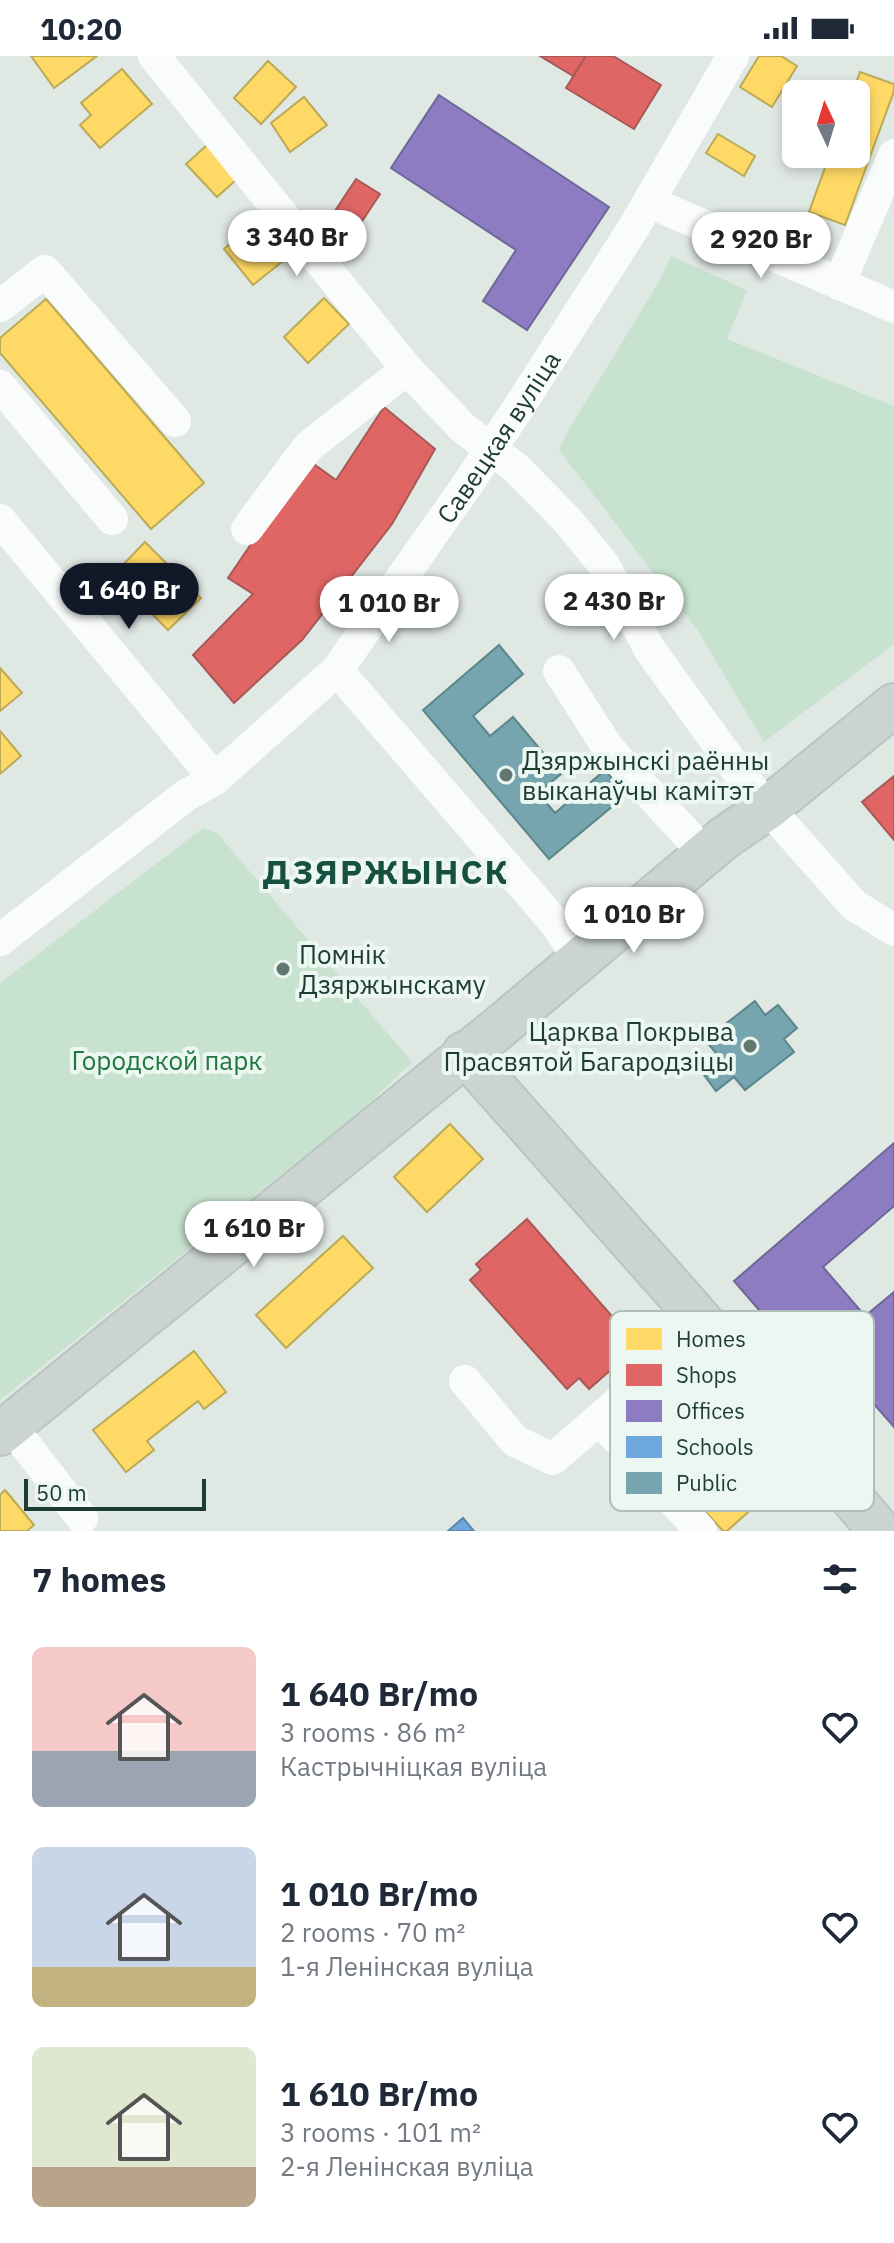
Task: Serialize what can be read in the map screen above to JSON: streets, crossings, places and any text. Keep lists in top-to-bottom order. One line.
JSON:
{"streets":{"street":["Савецкая вуліца"]},"districts":["ДЗЯРЖЫНСК"],"parks":["Городской парк"],"places":["Дзяржынскі раённы выканаўчы камітэт","Помнік Дзяржынскаму","Царква Покрыва Прасвятой Багародзіцы"],"legend":["Homes","Shops","Offices","Schools","Public"],"scale_bar":"50 m","north":"top","page":{"status":"10:20","price":["3 340 Br","2 920 Br","1 640 Br","2 430 Br","1 010 Br","1 010 Br","1 610 Br"],"scale":"50 m","heading":"7 homes","list":[{"name":"1 640 Br/mo","note":"3 rooms · 86 m² · Кастрычніцкая вуліца"},{"name":"1 010 Br/mo","note":"2 rooms · 70 m² · 1-я Ленінская вуліца"},{"name":"1 610 Br/mo","note":"3 rooms · 101 m² · 2-я Ленінская вуліца"}]}}
